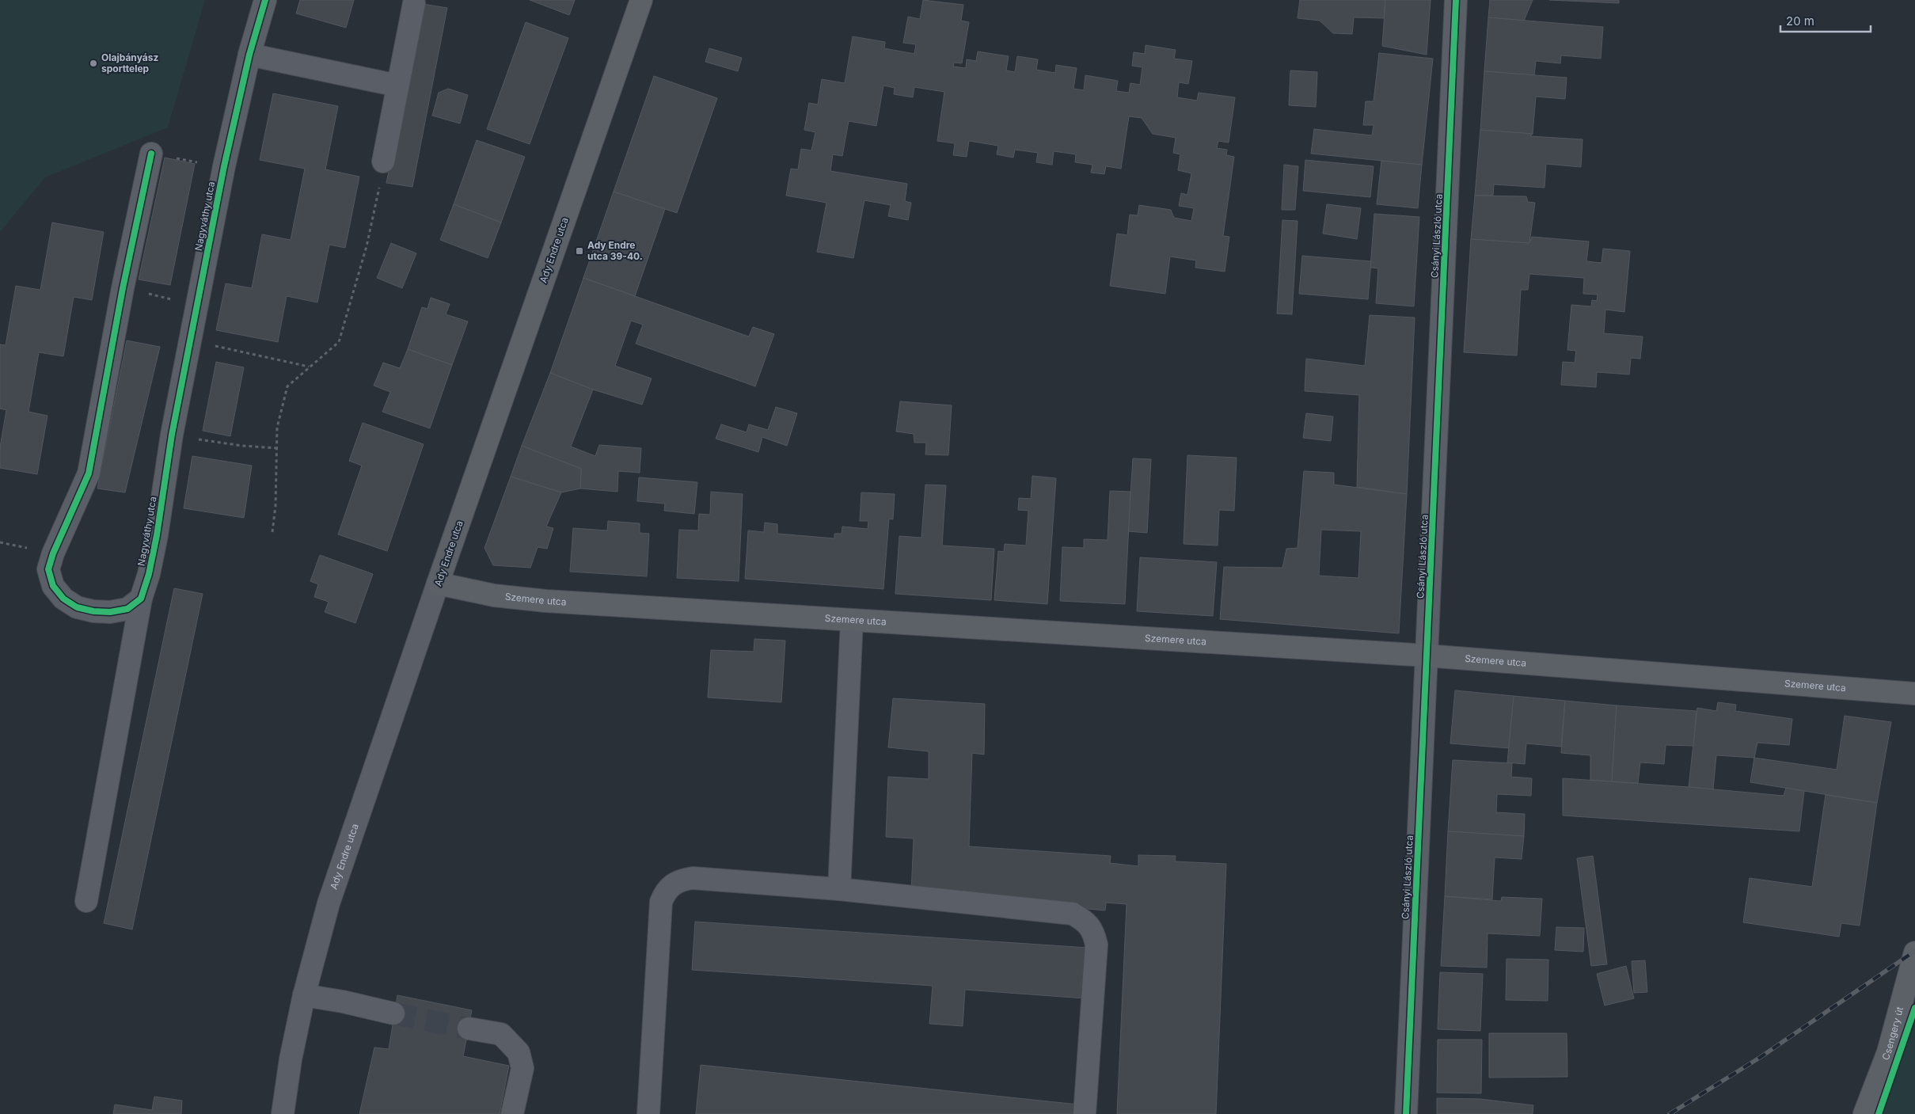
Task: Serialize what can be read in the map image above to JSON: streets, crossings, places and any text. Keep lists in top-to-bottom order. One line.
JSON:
{"streets":{"main road":["Ady Endre utca","Szemere utca","Csengery út"],"street":["Nagyváthy utca","Csányi László utca"]},"crossings":[["Csányi László utca","Szemere utca"],["Ady Endre utca","Szemere utca"]],"places":{"other":["Olajbányász sporttelep"],"transit":["Ady Endre utca 39-40."]},"scale_bar":"20 m"}
